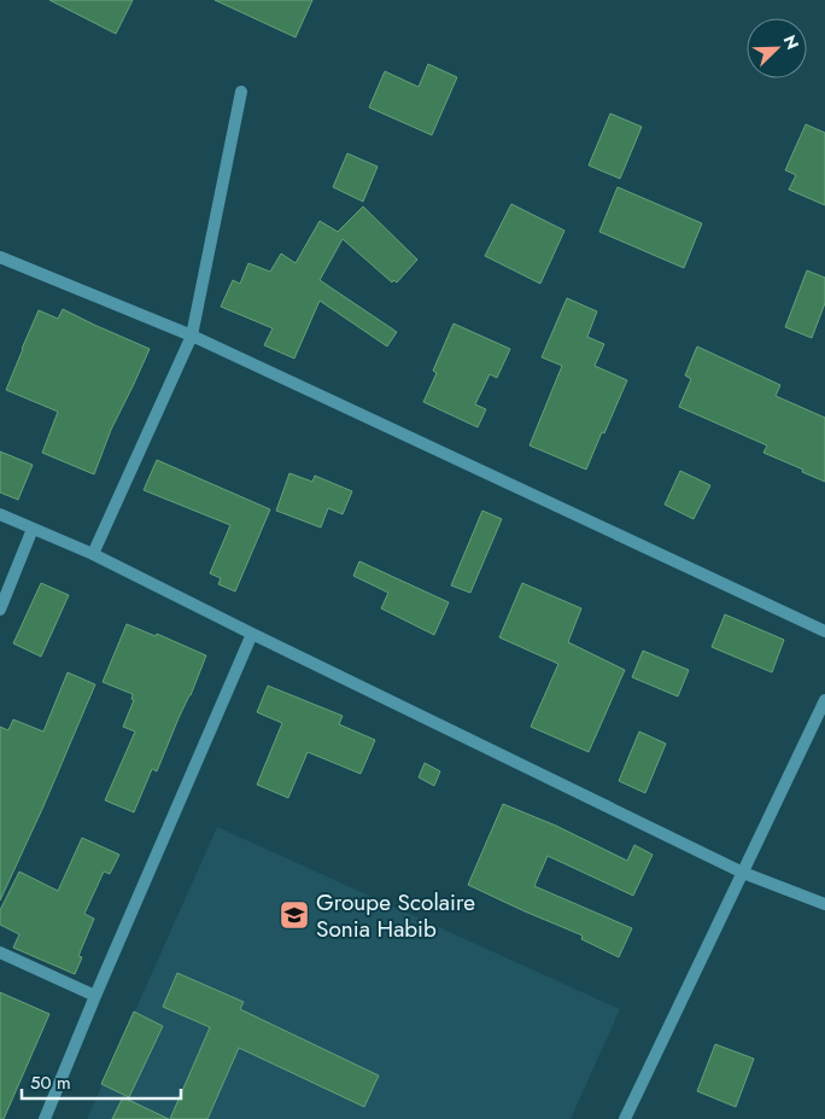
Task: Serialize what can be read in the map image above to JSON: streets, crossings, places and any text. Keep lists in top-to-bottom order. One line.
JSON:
{"places":{"school or university":["Groupe Scolaire Sonia Habib"]},"scale_bar":"50 m","north":"top right"}
